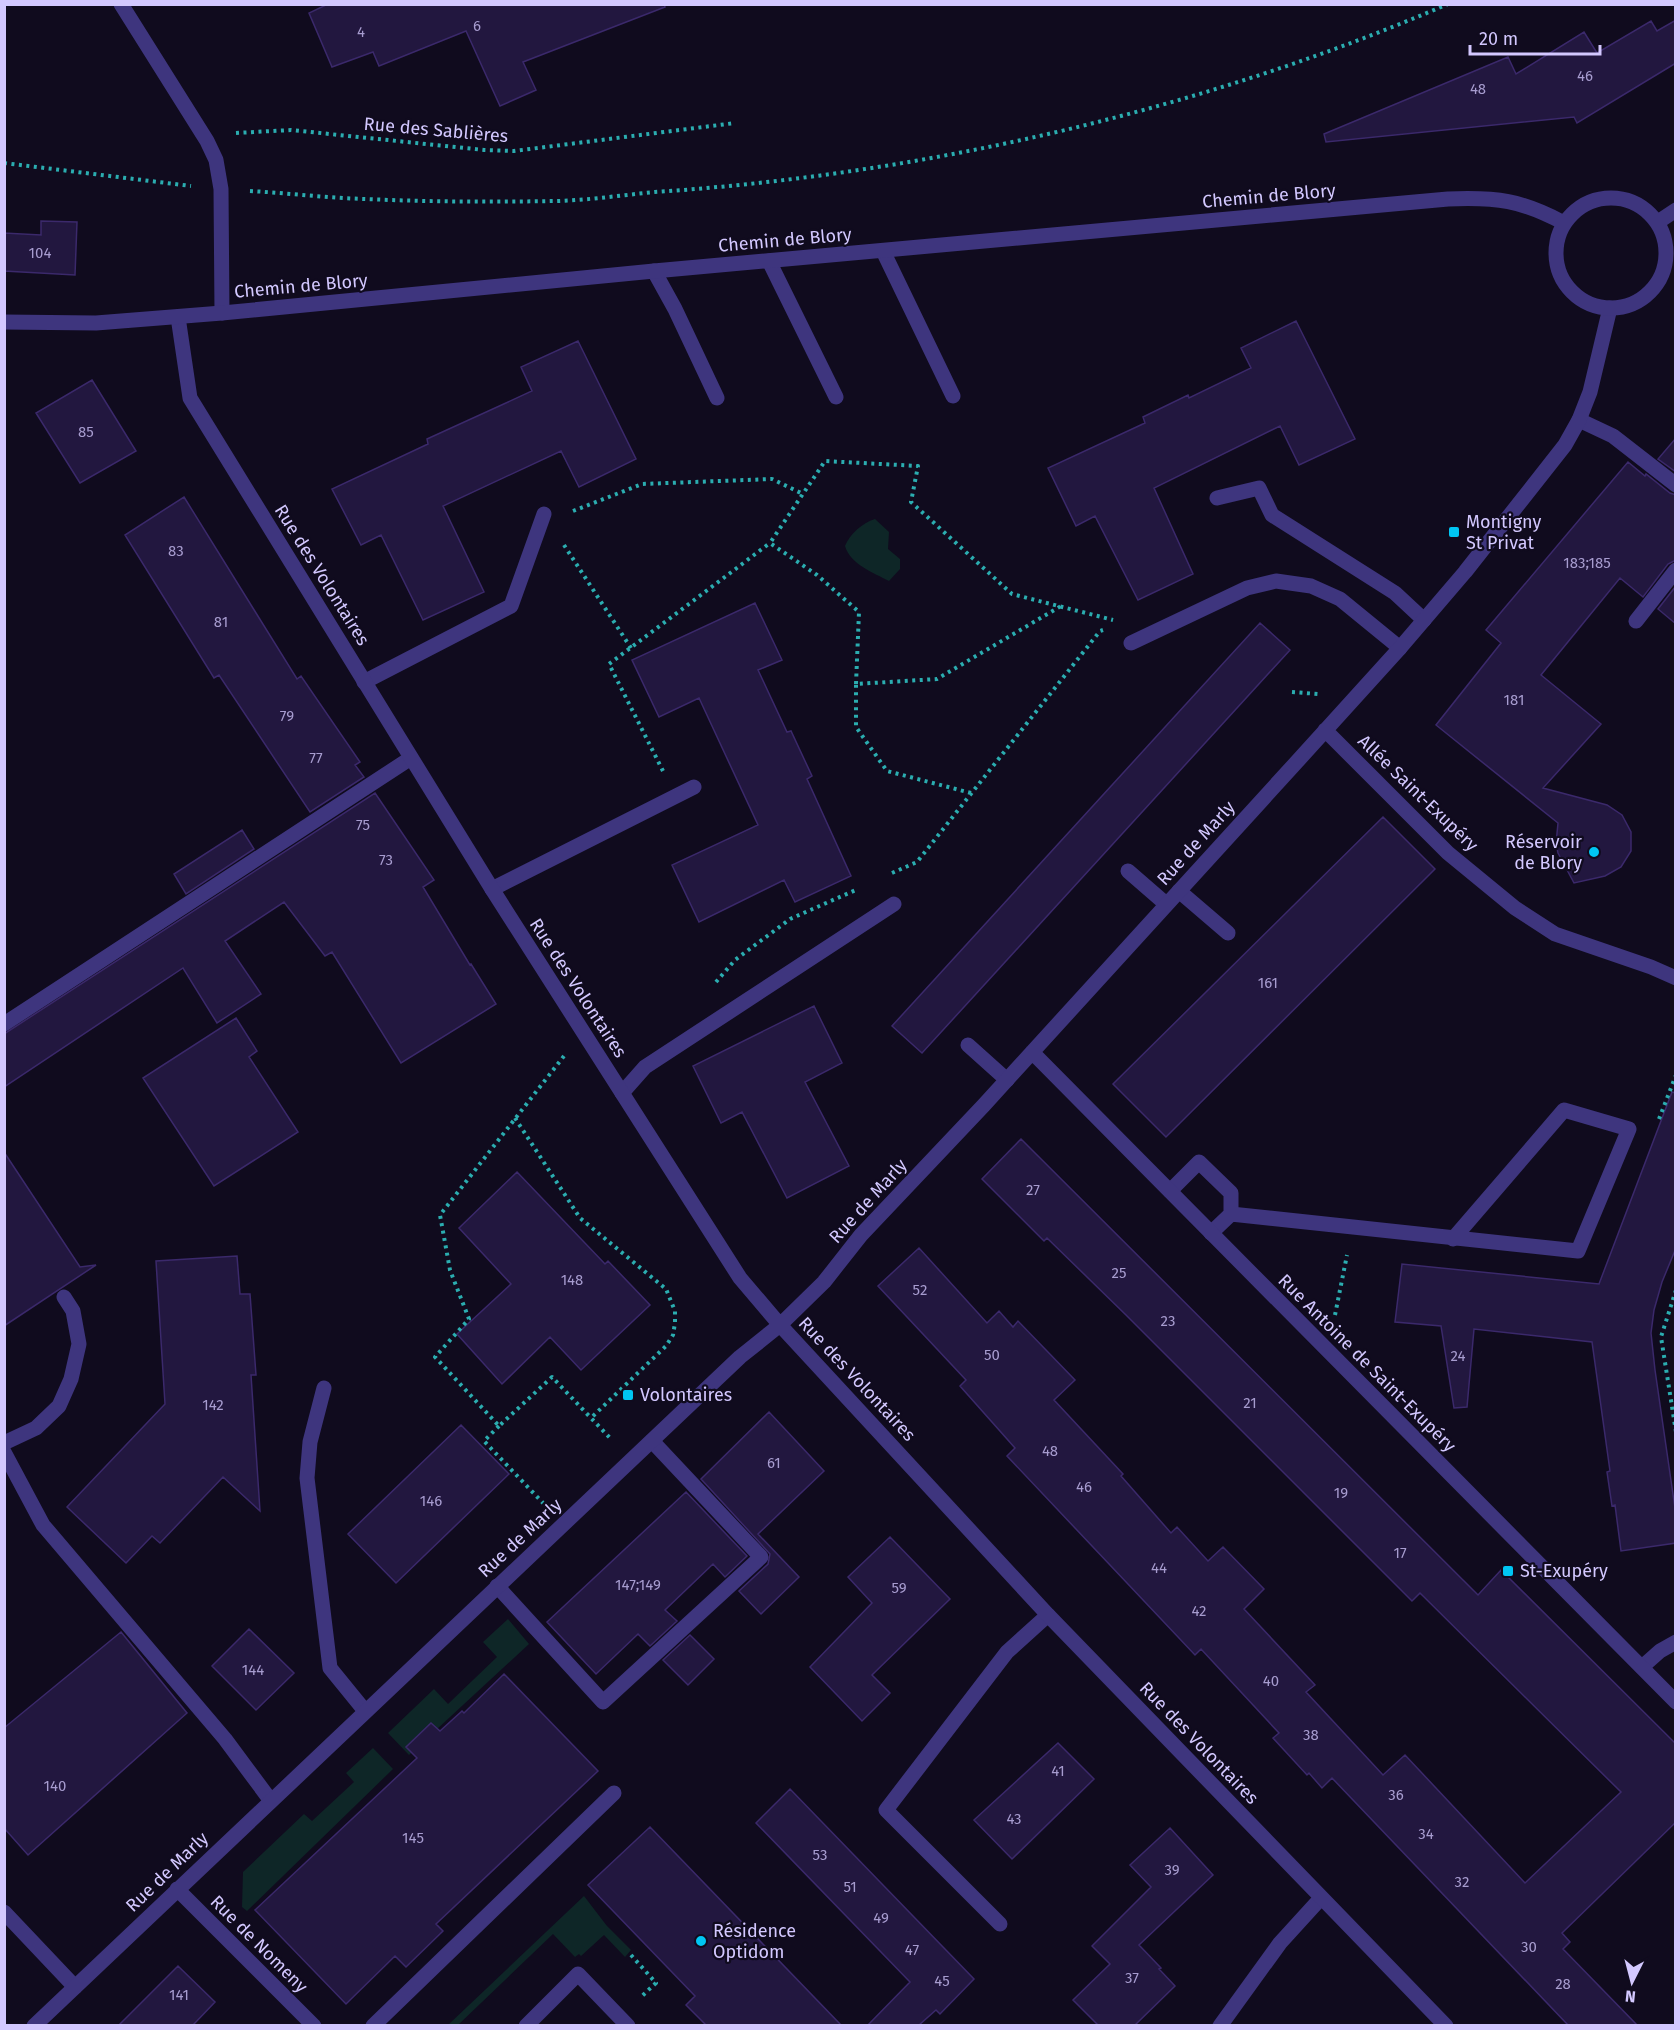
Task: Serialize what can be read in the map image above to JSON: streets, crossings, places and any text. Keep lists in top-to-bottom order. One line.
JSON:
{"streets":{"street":["Chemin de Blory","Rue des Volontaires","Allée Saint-Exupéry","Rue de Marly","Rue Antoine de Saint-Exupéry","Rue de Nomeny"],"path":["Rue des Sablières"]},"crossings":[["Chemin de Blory","Rue des Volontaires"],["Chemin de Blory","Rue de Marly"],["Rue des Volontaires","Rue de Marly"],["Allée Saint-Exupéry","Rue de Marly"],["Rue de Marly","Rue Antoine de Saint-Exupéry"],["Rue de Marly","Rue de Nomeny"]],"places":{"transit":["Montigny St Privat","Volontaires","St-Exupéry"],"other":["Réservoir de Blory","Résidence Optidom"]},"house_numbers":["6","4","46","48","104","85","83","183;185","81","181","79","77","75","73","161","27","25","148","52","23","50","24","21","142","48","61","46","19","146","17","44","147;149","59","42","144","40","38","41","140","36","43","34","145","53","39","32","51","49","30","47","37","45","28","141"],"scale_bar":"20 m","north":"bottom"}
